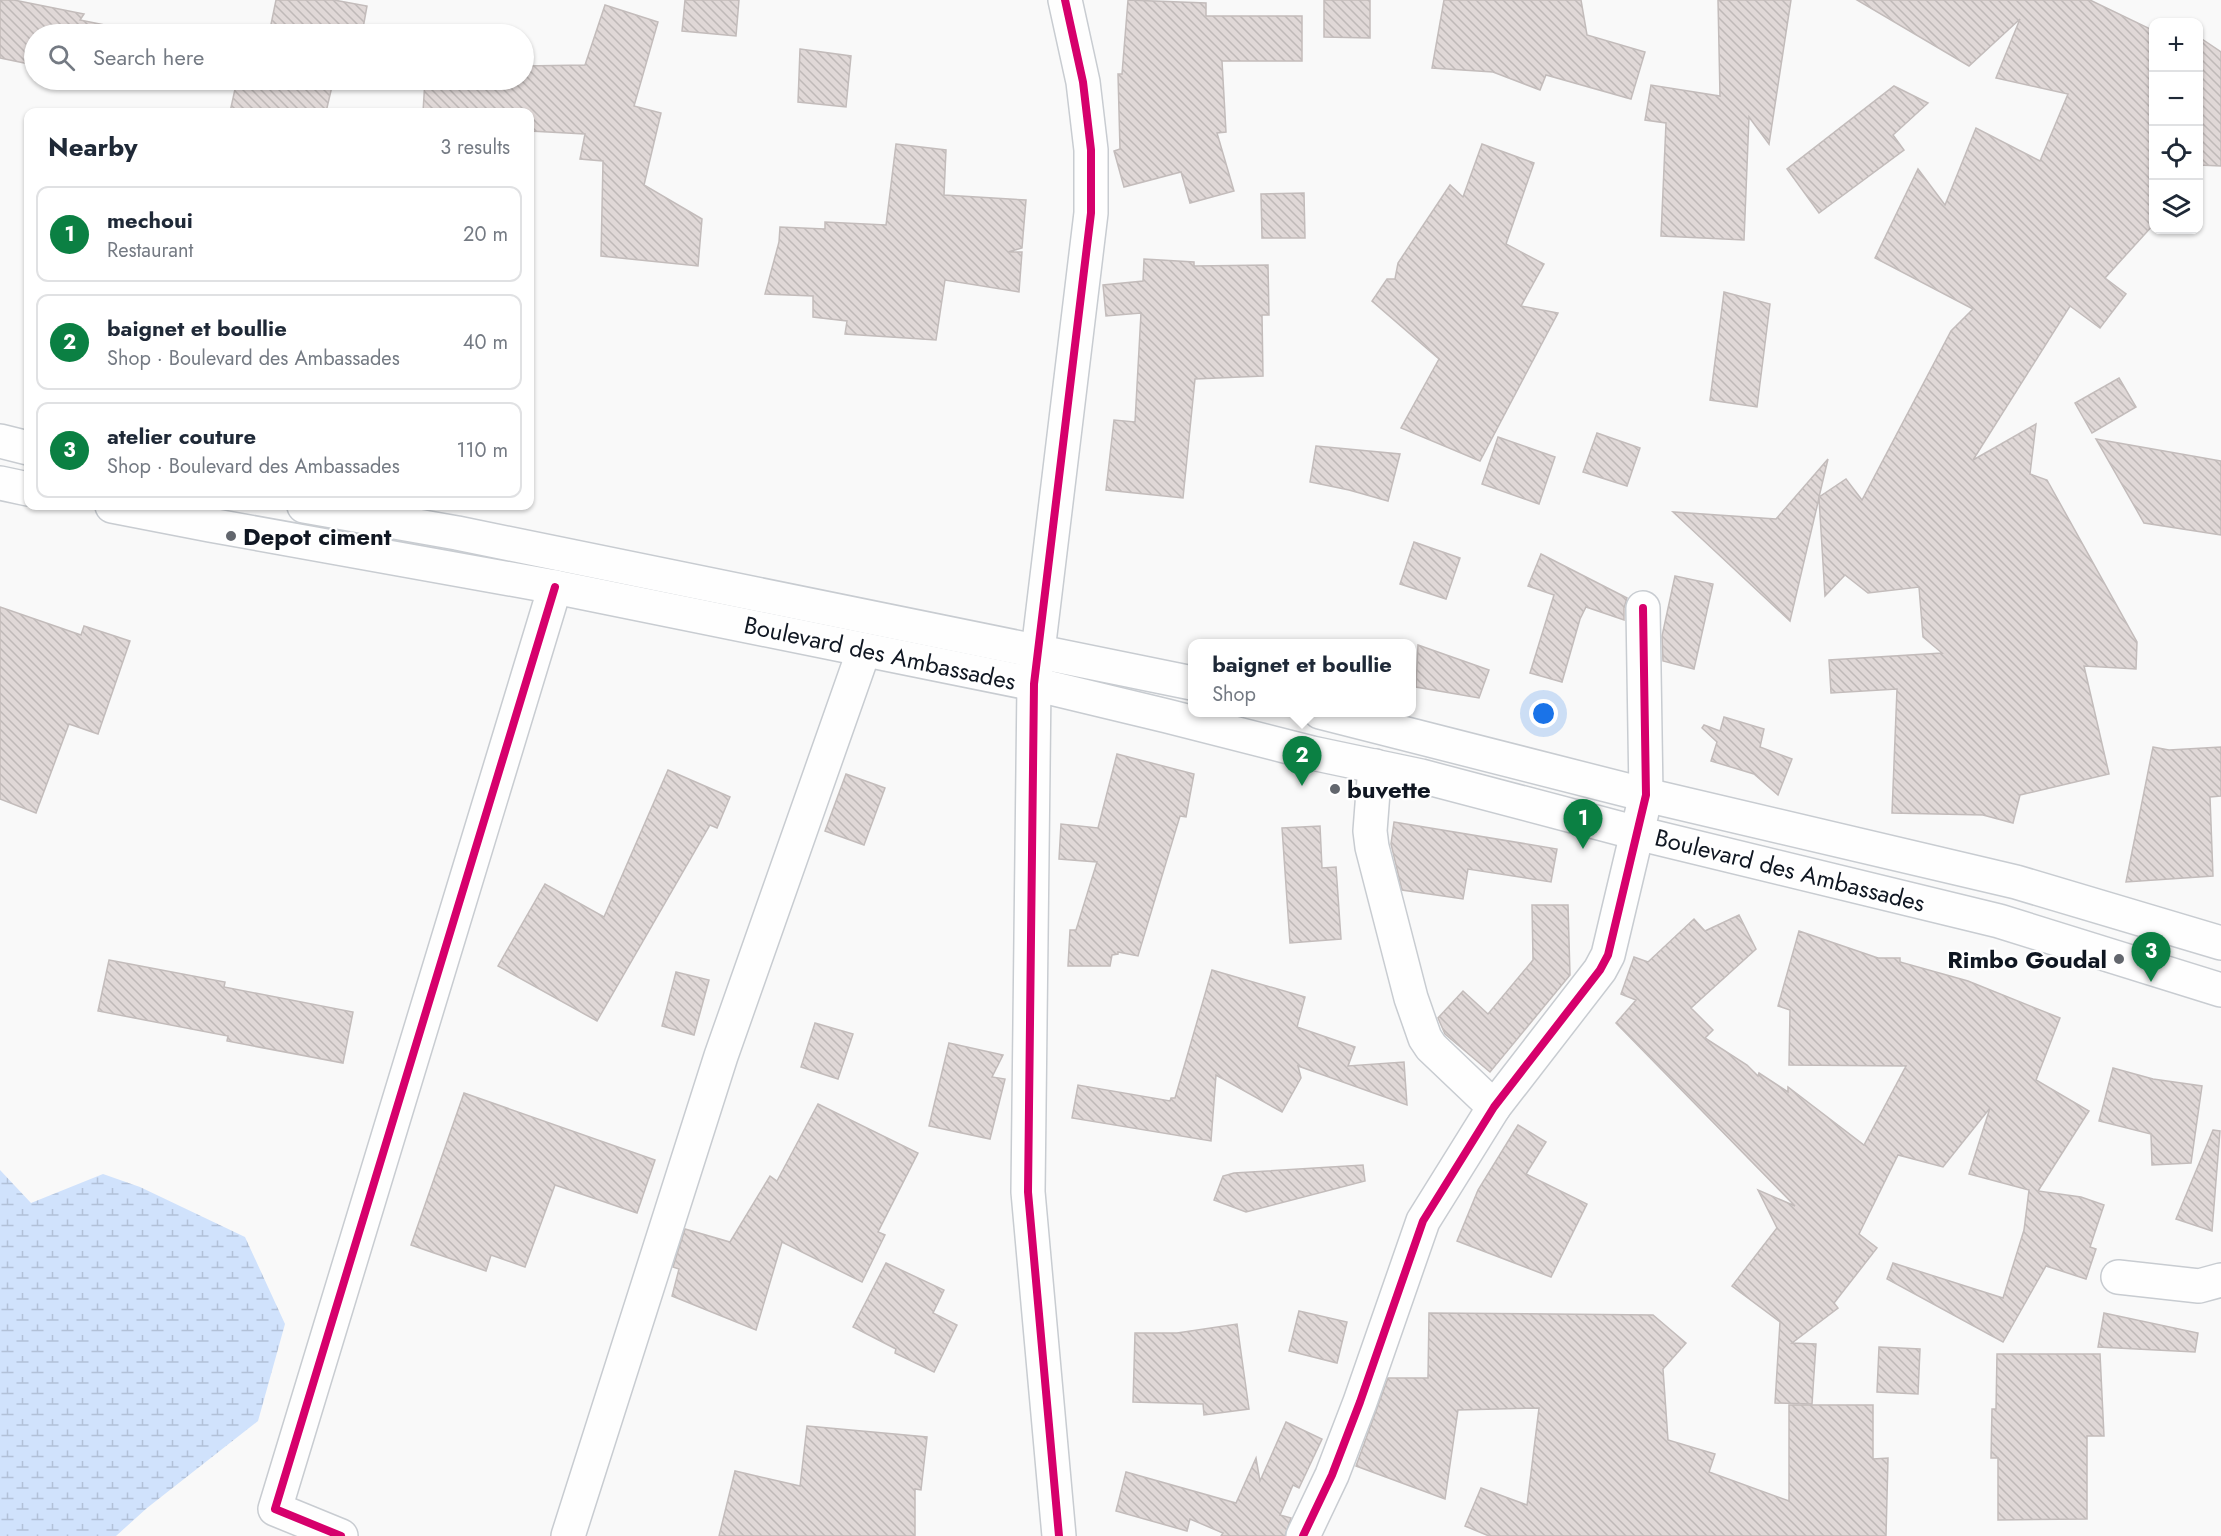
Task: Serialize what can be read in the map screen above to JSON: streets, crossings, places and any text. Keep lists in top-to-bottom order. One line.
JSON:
{"streets":{"street":["Boulevard des Ambassades"]},"places":["Depot ciment","buvette","Rimbo Goudal"],"page":{"map_buttons":["+","−"],"search":"Search here","heading":["Nearby","3 results"],"list":[{"mark":"1","name":"mechoui","note":"Restaurant","value":"20 m"},{"mark":"2","name":"baignet et boullie","note":"Shop · Boulevard des Ambassades","value":"40 m"},{"mark":"3","name":"atelier couture","note":"Shop · Boulevard des Ambassades","value":"110 m"}],"popup":["baignet et boullie","Shop"],"pins":["2","1","3"]}}
